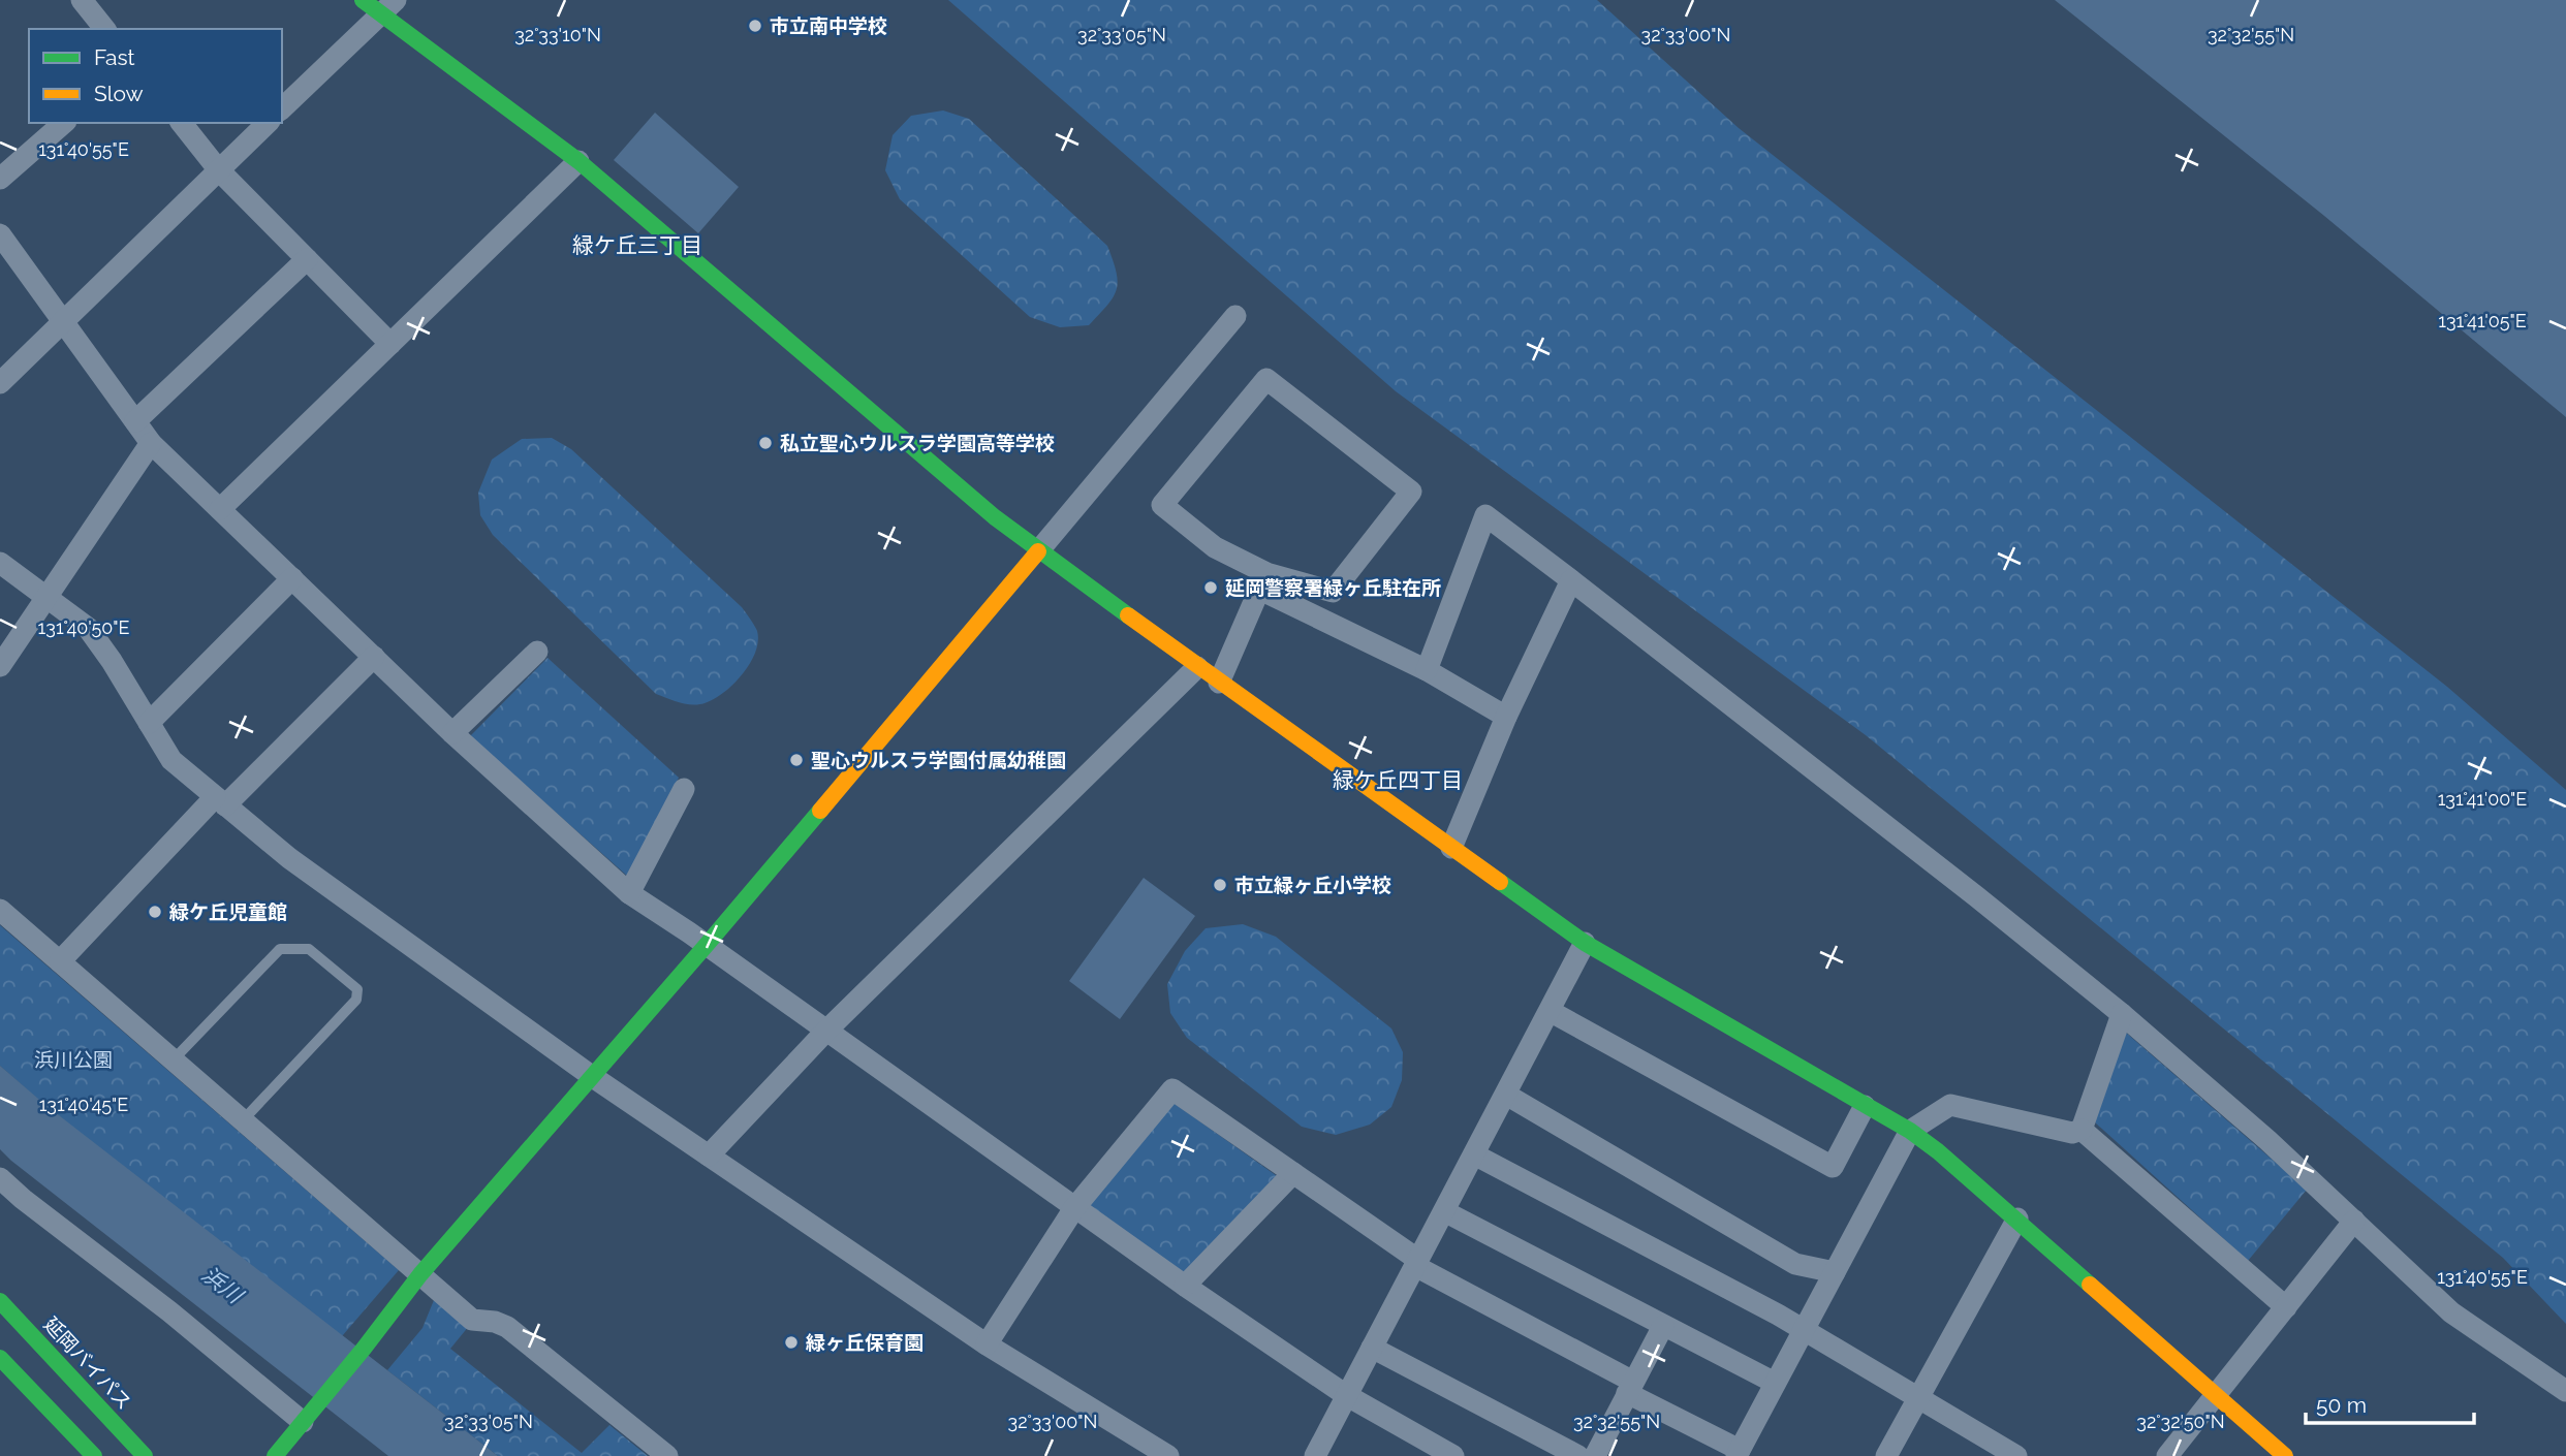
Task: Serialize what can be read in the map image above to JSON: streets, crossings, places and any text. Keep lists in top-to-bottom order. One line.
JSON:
{"streets":{"main road":["延岡バイパス"]},"districts":["緑ケ丘三丁目","緑ケ丘四丁目"],"water":["浜川"],"parks":["浜川公園"],"places":["市立南中学校","私立聖心ウルスラ学園高等学校","延岡警察署緑ヶ丘駐在所","聖心ウルスラ学園付属幼稚園","市立緑ヶ丘小学校","緑ケ丘児童館","緑ヶ丘保育園"],"legend":["Fast","Slow"],"scale_bar":"50 m","coordinates":["32°33'10\"N","32°33'00\"N","32°33'05\"N","32°32'55\"N","131°40'55\"E","131°41'05\"E","131°40'50\"E","131°41'00\"E","131°40'45\"E","32°32'50\"N"]}
